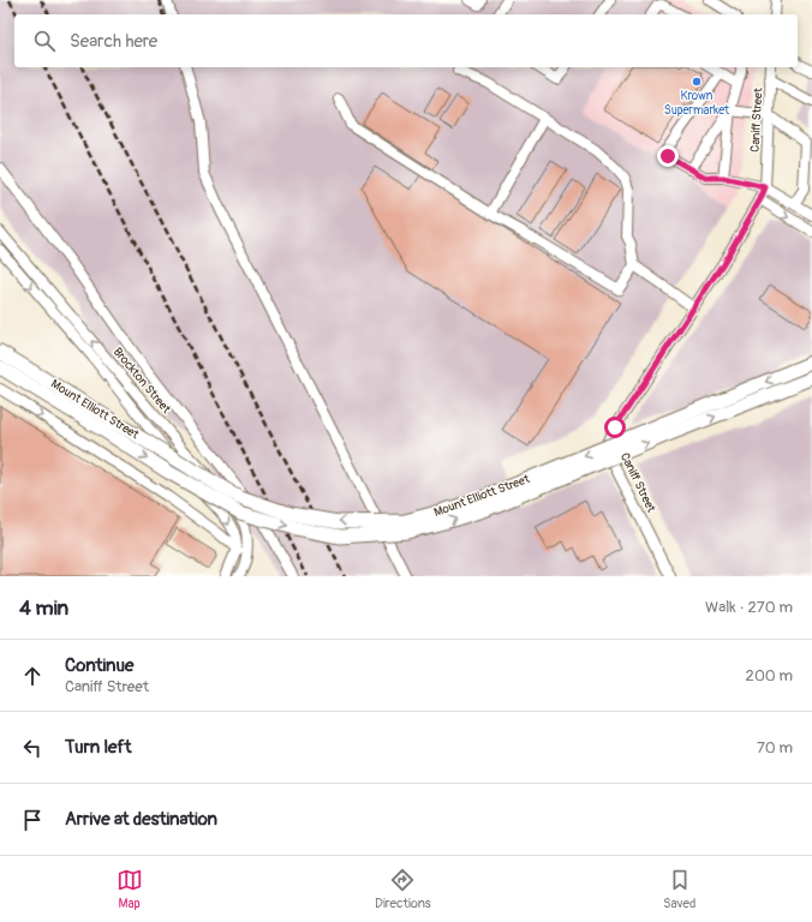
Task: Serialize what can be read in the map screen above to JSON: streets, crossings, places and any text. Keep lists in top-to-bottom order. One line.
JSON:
{"streets":{"main road":["Mount Elliott Street"],"street":["Caniff Street","Brockton Street"]},"places":["Krown Supermarket"],"page":{"search":"Search here","heading":["4 min","Walk · 270 m"],"list":[["Continue","Caniff Street","200 m"],["Turn left","70 m"],"Arrive at destination"],"nav":["Map","Directions","Saved"]}}
